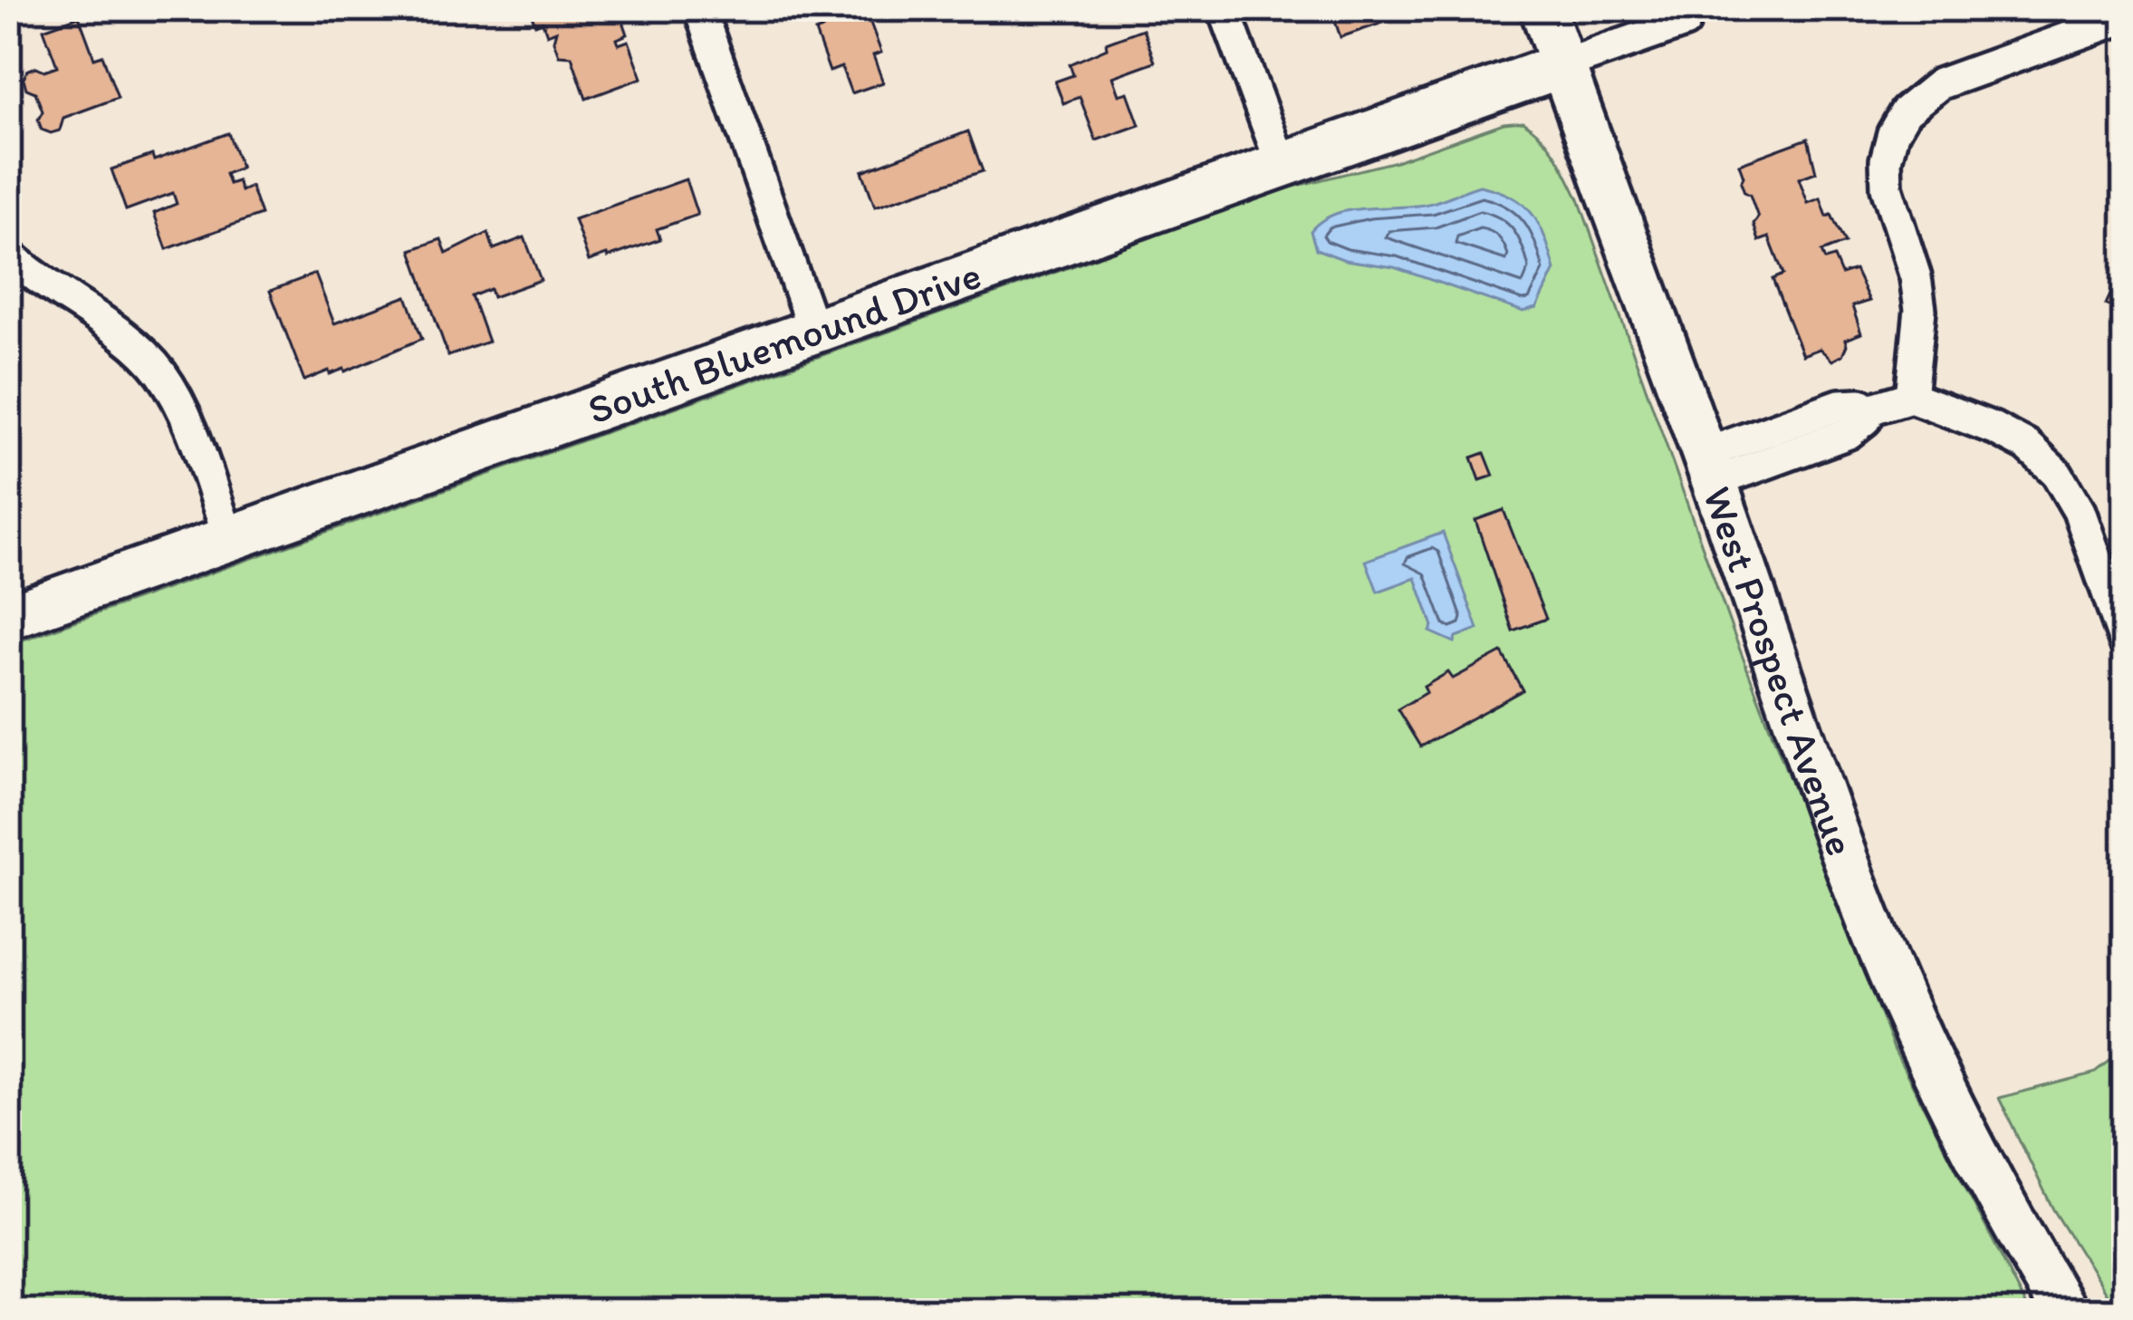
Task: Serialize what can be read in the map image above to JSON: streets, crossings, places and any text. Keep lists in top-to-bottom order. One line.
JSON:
{"streets":{"main road":["South Bluemound Drive","West Prospect Avenue"]},"crossings":[["South Bluemound Drive","West Prospect Avenue"]]}
